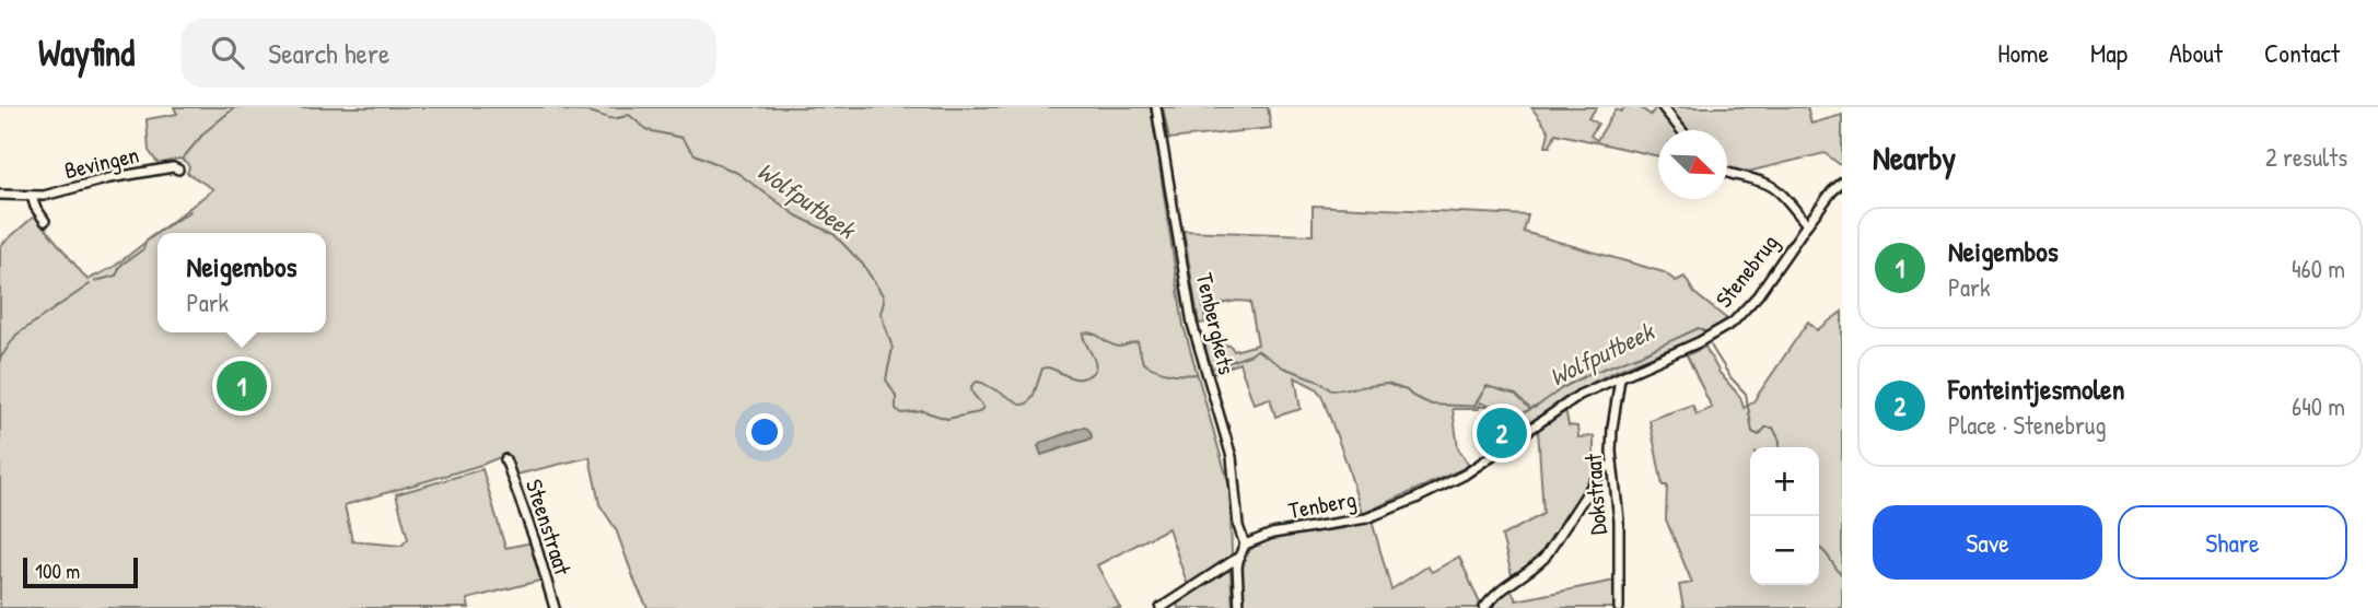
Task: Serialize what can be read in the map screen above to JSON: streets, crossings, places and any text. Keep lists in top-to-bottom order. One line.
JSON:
{"streets":{"street":["Bevingen","Stenebrug","Tenbergkets","Dokstraat","Tenberg","Steenstraat"]},"crossings":[["Stenebrug","Dokstraat"],["Stenebrug","Tenberg"],["Tenbergkets","Tenberg"]],"water":["Wolfputbeek"],"scale_bar":"100 m","north":"bottom right","page":{"header":"Wayfind","search":"Search here","nav":["Home","Map","About","Contact"],"heading":["Nearby","2 results"],"list":[{"mark":"1","name":"Neigembos","note":"Park","value":"460 m"},{"mark":"2","name":"Fonteintjesmolen","note":"Place · Stenebrug","value":"640 m"}],"popup":["Neigembos","Park"],"pins":["1","2"],"map_buttons":["+","−"],"buttons":["Save","Share"],"scale":"100 m"}}
